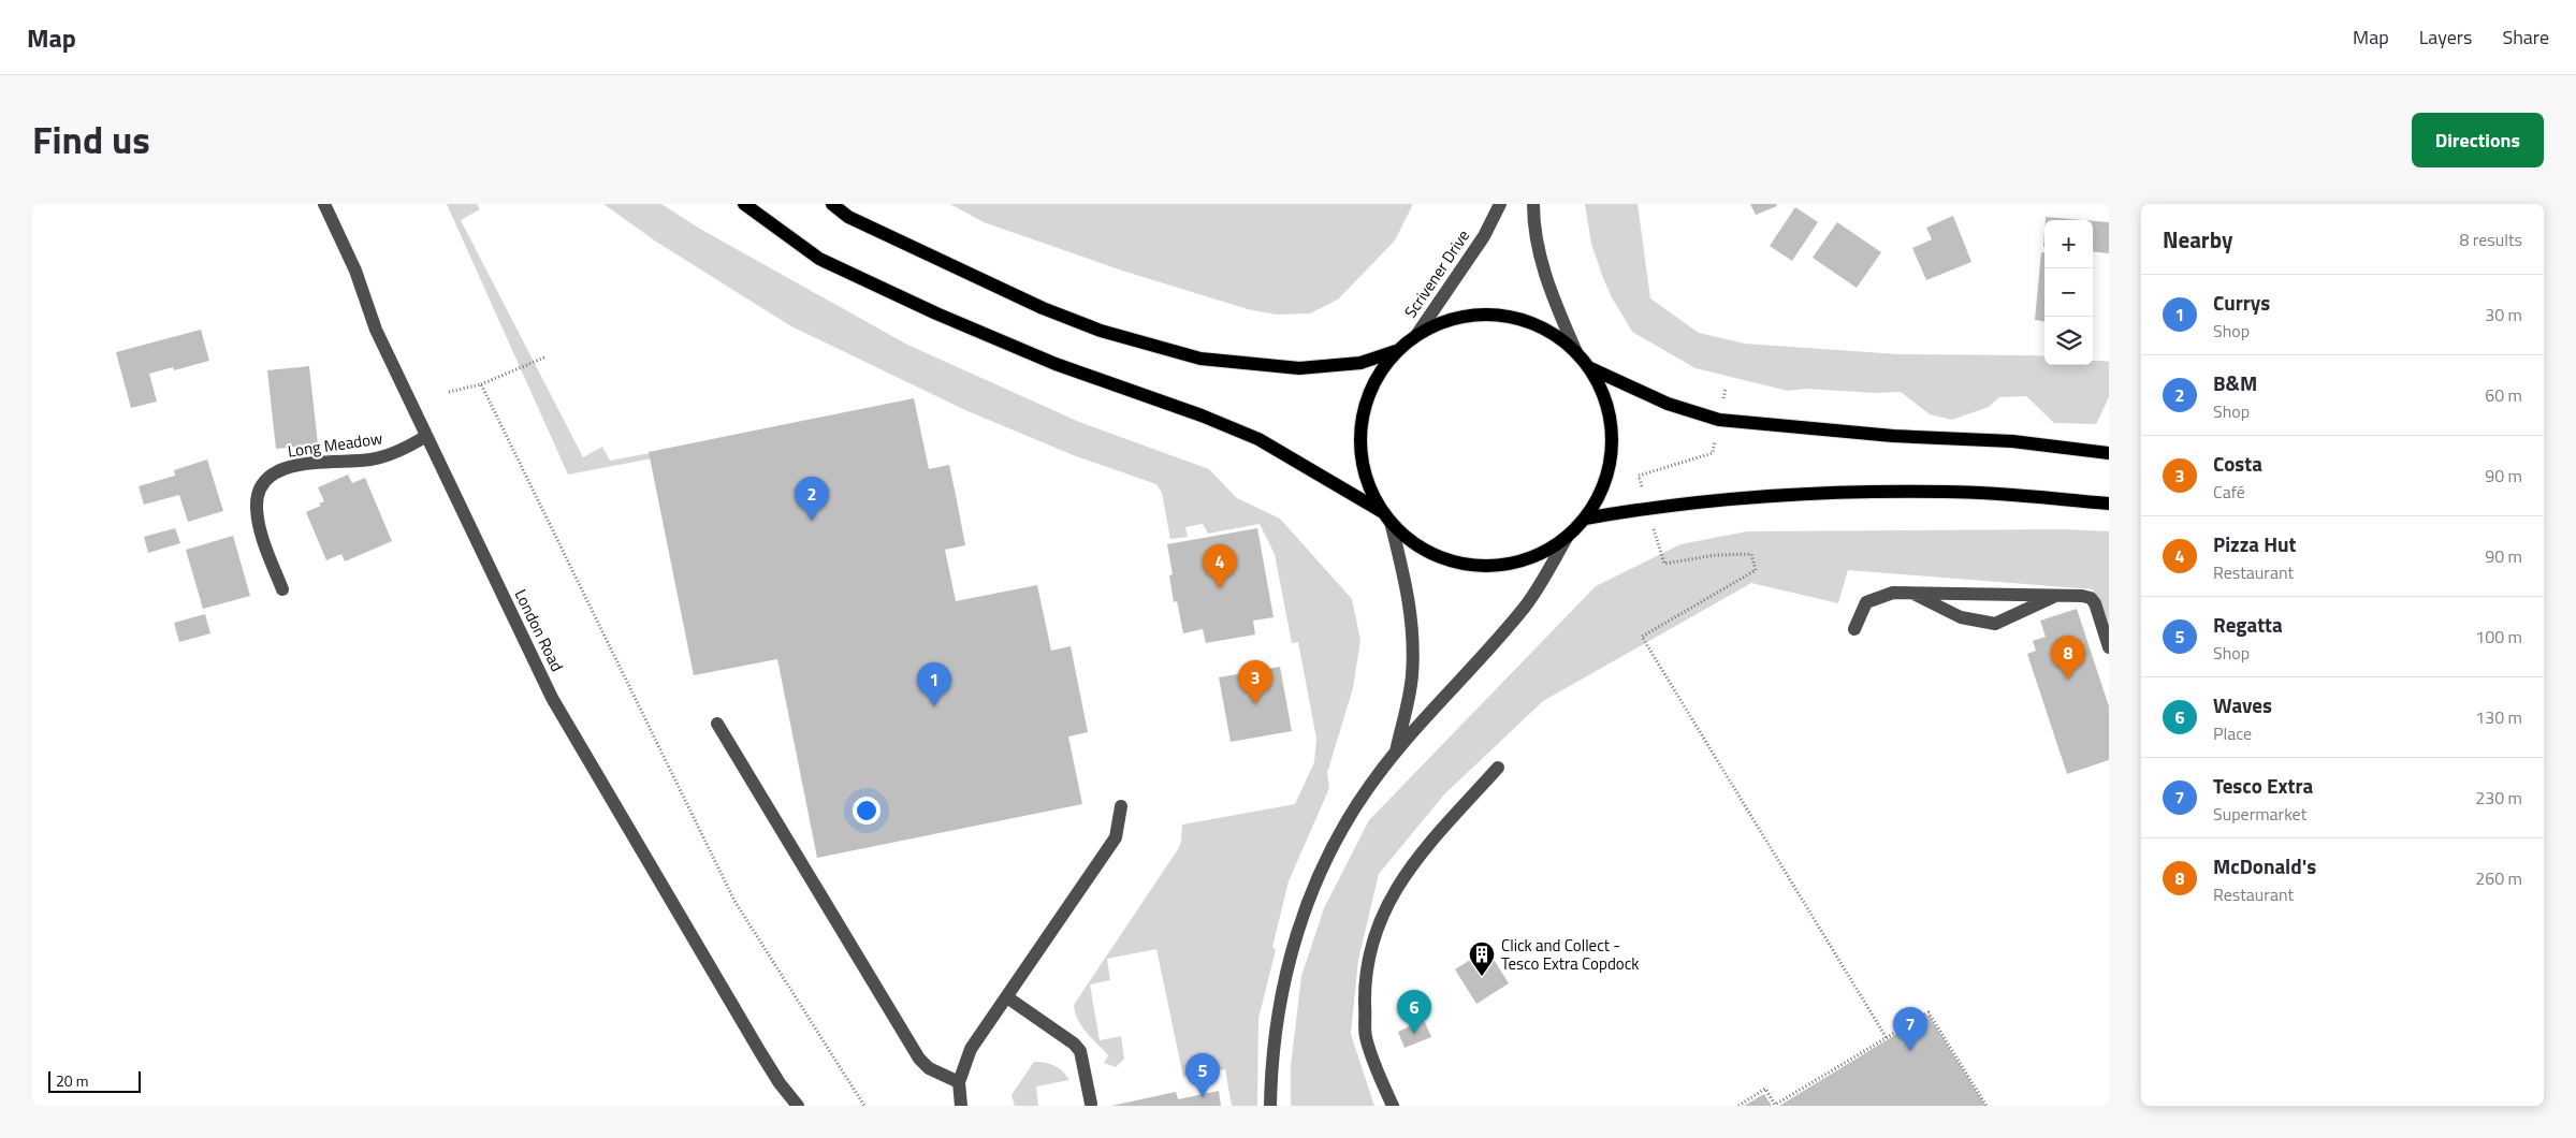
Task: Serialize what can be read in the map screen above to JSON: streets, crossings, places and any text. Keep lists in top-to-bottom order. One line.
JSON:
{"streets":{"street":["Scrivener Drive","Long Meadow","London Road"]},"crossings":[["Long Meadow","London Road"]],"places":{"building":["Click and Collect - Tesco Extra Copdock"]},"scale_bar":"20 m","page":{"header":"Map","nav":["Map","Layers","Share"],"title":"Find us","buttons":"Directions","heading":["Nearby","8 results"],"map_buttons":["+","−"],"list":[{"mark":"1","name":"Currys","note":"Shop","value":"30 m"},{"mark":"2","name":"B&M","note":"Shop","value":"60 m"},{"mark":"3","name":"Costa","note":"Café","value":"90 m"},{"mark":"4","name":"Pizza Hut","note":"Restaurant","value":"90 m"},{"mark":"5","name":"Regatta","note":"Shop","value":"100 m"},{"mark":"6","name":"Waves","note":"Place","value":"130 m"},{"mark":"7","name":"Tesco Extra","note":"Supermarket","value":"230 m"},{"mark":"8","name":"McDonald's","note":"Restaurant","value":"260 m"}],"pins":["2","4","8","3","1","6","7","5"],"scale":"20 m"}}
